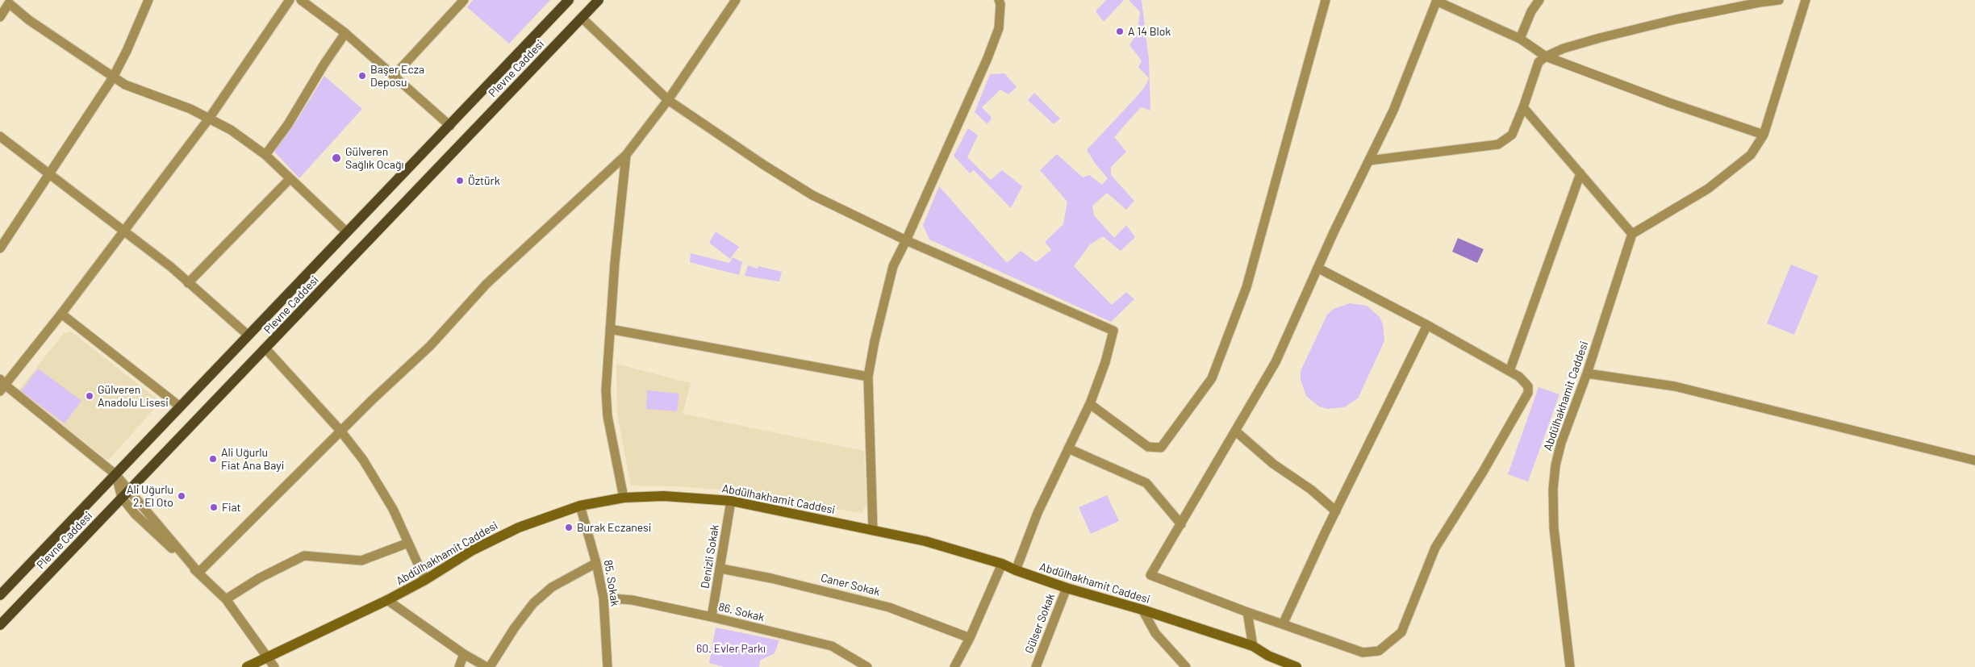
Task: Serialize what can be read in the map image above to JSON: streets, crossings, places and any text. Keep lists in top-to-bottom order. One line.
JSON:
{"streets":{"main road":["Plevne Caddesi","Abdülhakhamit Caddesi"],"street":["Denizli Sokak","85. Sokak","Caner Sokak","86. Sokak","Gülser Sokak"]},"crossings":[["Abdülhakhamit Caddesi","Denizli Sokak"],["Abdülhakhamit Caddesi","85. Sokak"],["Abdülhakhamit Caddesi","Gülser Sokak"],["Denizli Sokak","Caner Sokak"],["Denizli Sokak","86. Sokak"],["85. Sokak","86. Sokak"]],"parks":["60. Evler Parkı"],"places":["A 14 Blok","Başer Ecza Deposu","Gülveren Sağlık Ocağı","Öztürk","Gülveren Anadolu Lisesi","Ali Uğurlu Fiat Ana Bayi","Ali Uğurlu 2. El Oto","Fiat","Burak Eczanesi"]}
